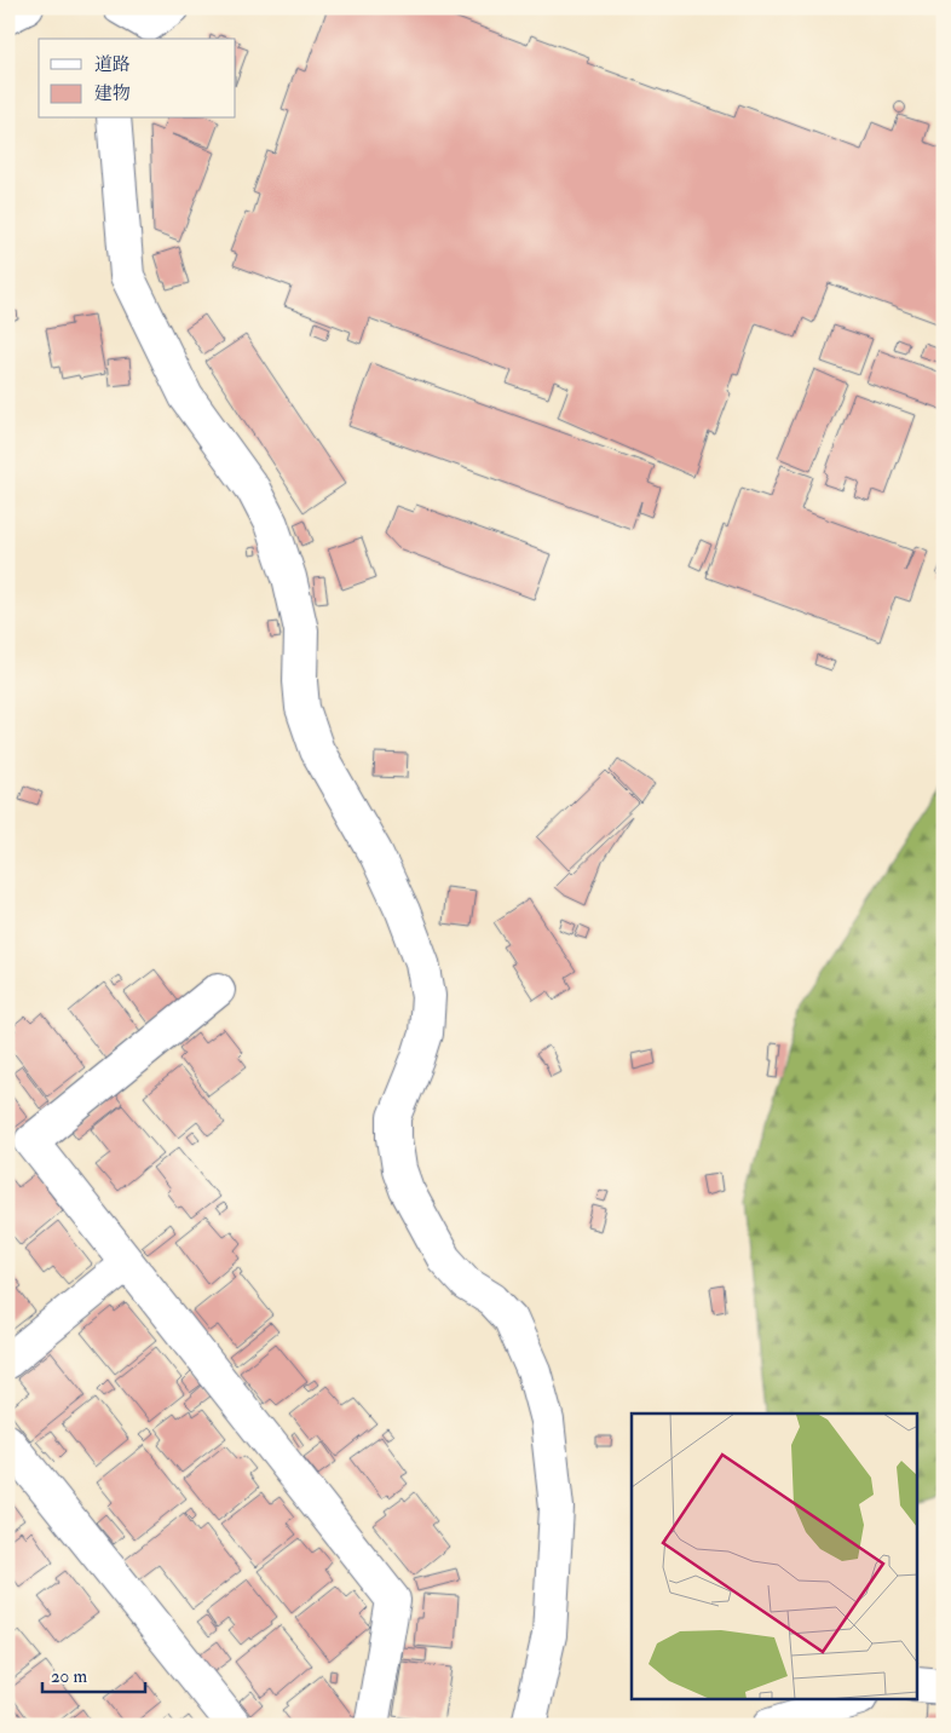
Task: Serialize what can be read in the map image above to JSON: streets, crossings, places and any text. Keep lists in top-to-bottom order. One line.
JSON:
{"legend":["道路","建物"],"scale_bar":"20 m"}
